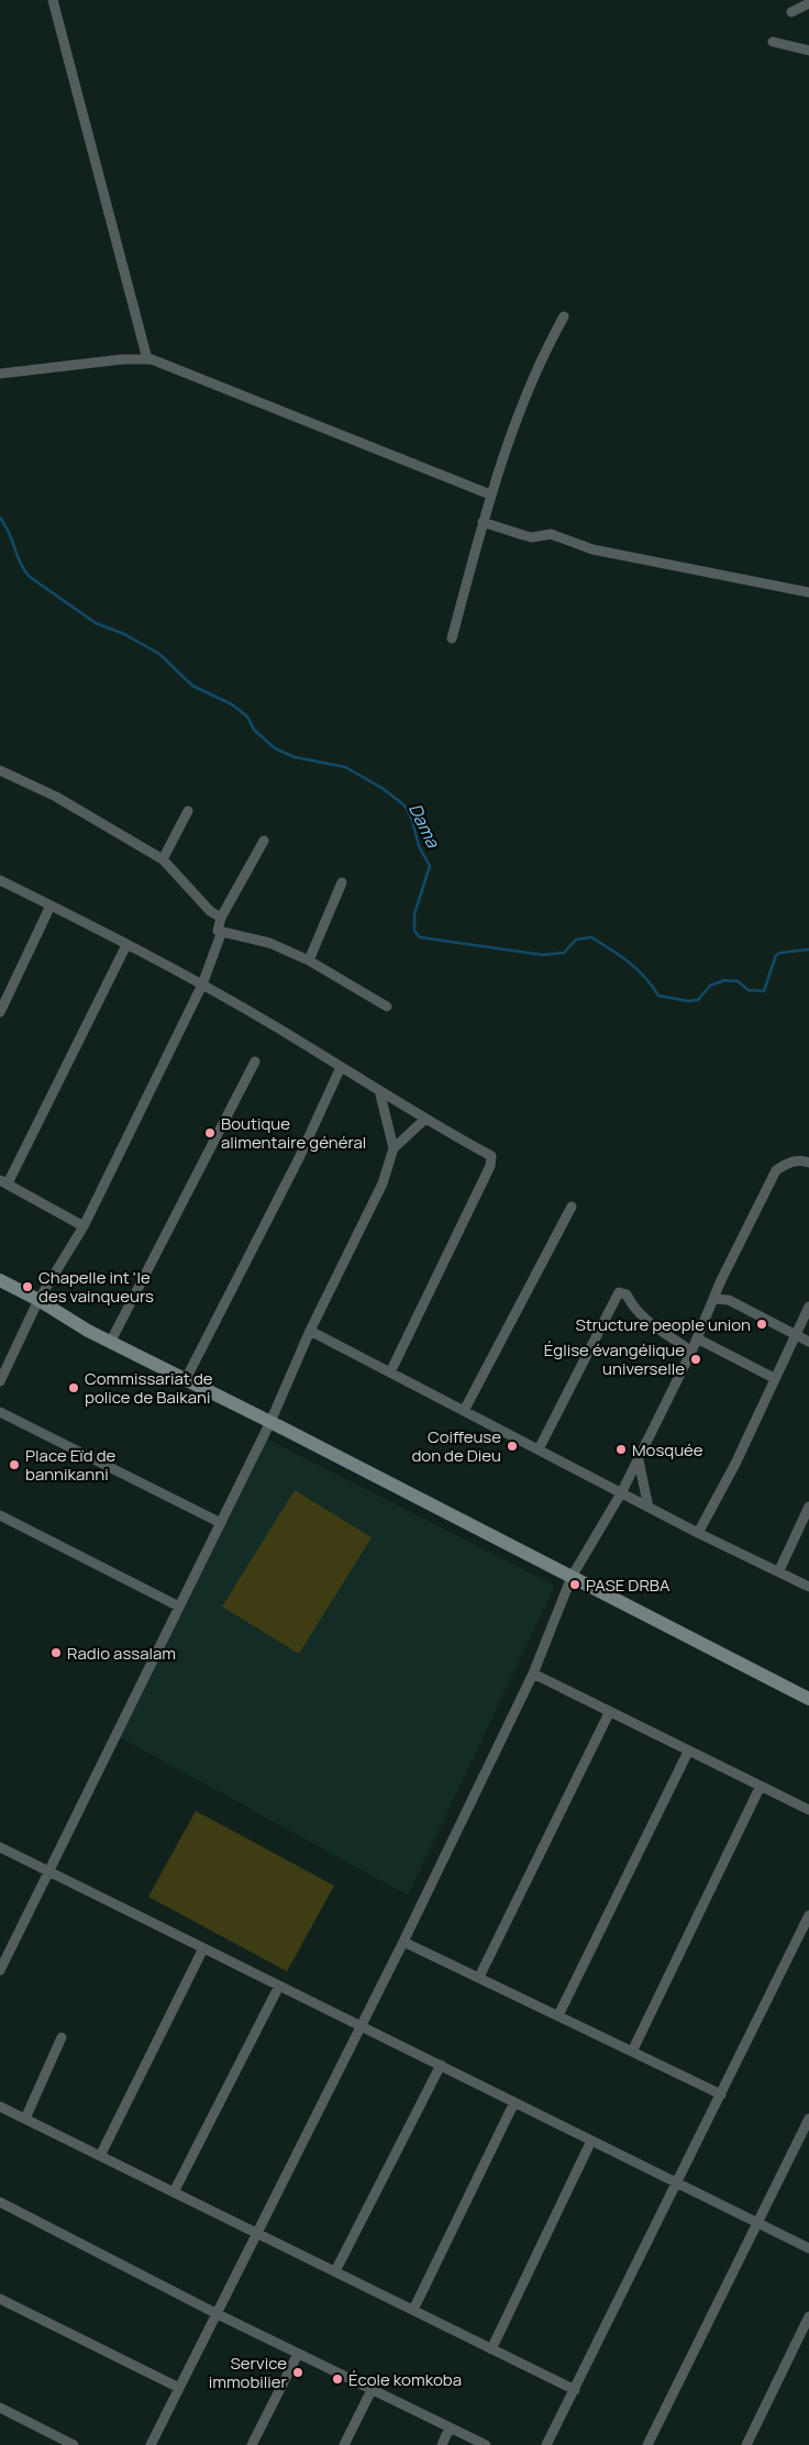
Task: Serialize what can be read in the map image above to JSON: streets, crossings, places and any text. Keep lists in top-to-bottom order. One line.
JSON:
{"water":["Dama"],"places":["Boutique alimentaire général","Chapelle int 'le des vainqueurs","Structure people union","Église évangélique universelle","Commissariat de police de Baikani","Coiffeuse don de Dieu","Mosquée","Place Eïd de bannikanni","PASE DRBA","Radio assalam","Service immobilier","École komkoba"]}
